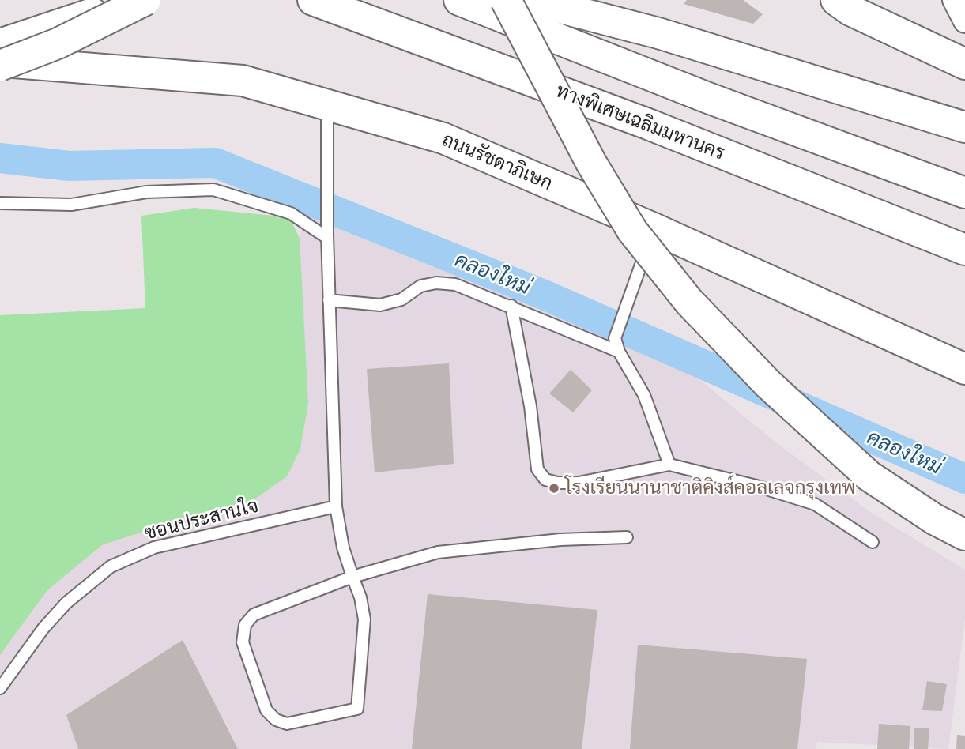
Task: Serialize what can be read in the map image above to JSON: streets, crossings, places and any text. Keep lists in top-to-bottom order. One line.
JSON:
{"streets":{"main road":["ทางพิเศษเฉลิมมหานคร","ถนนรัชดาภิเษก"],"lane":["ซอนประสานใจ"]},"water":["คลองใหม่"],"places":["โรงเรียนนานาชาติคิงส์คอลเลจกรุงเทพ"]}
